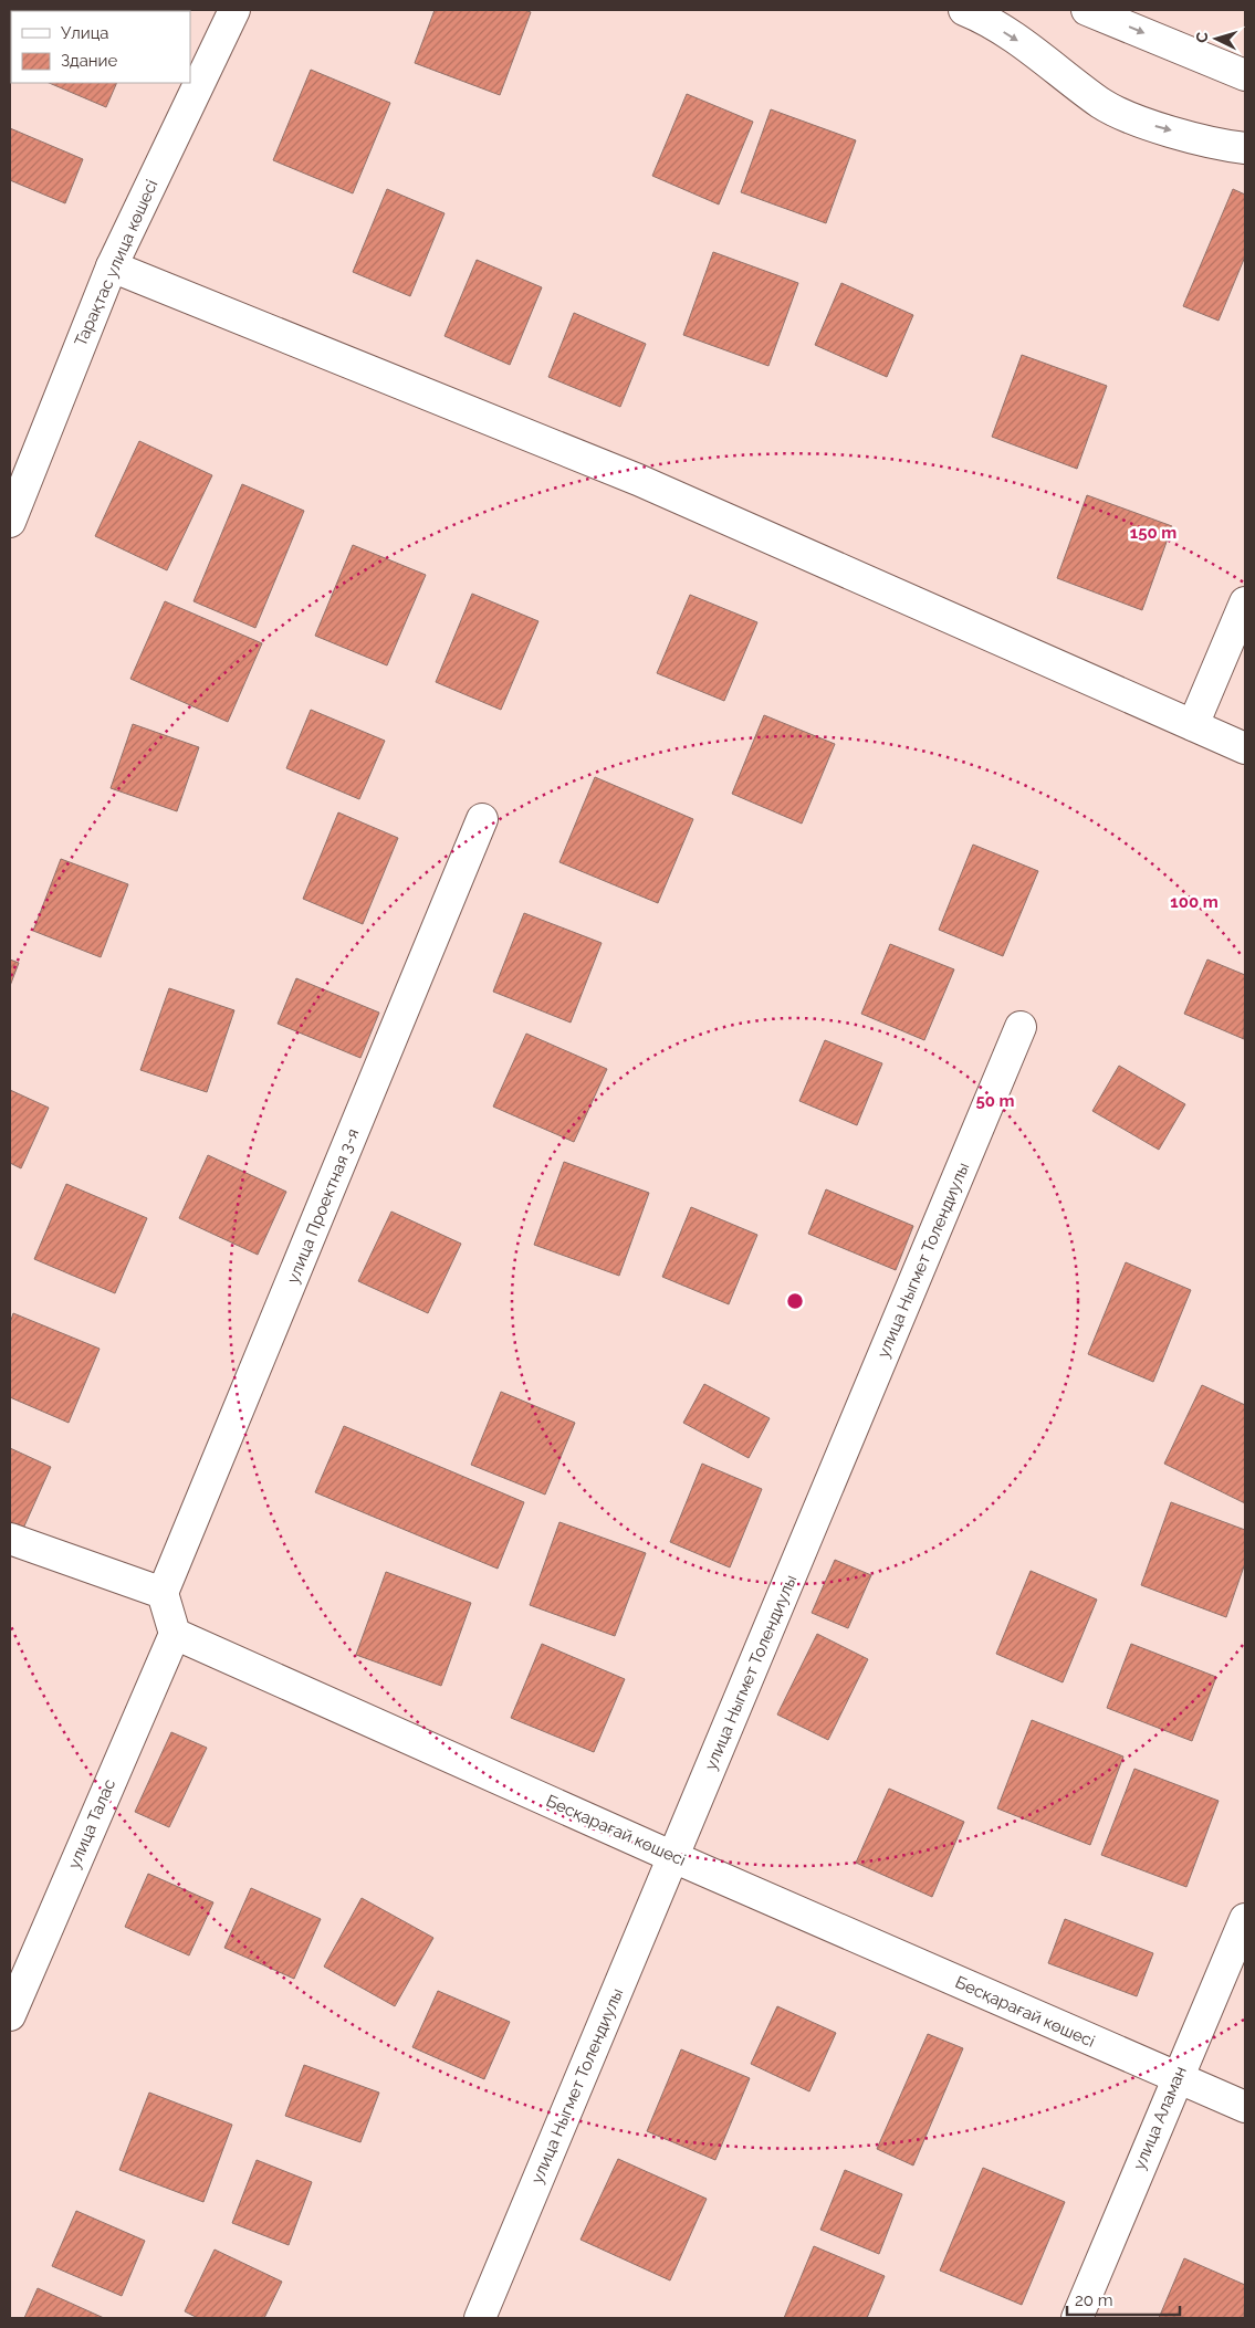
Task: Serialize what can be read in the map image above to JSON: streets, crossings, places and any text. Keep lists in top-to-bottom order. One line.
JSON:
{"streets":{"street":["Тарақтас улица көшесі","улица Проектная 3-я","улица Ныгмет Толендиулы","улица Талас","Бесқарағай көшесі","улица Аламан"]},"crossings":[["улица Ныгмет Толендиулы","Бесқарағай көшесі"],["улица Талас","Бесқарағай көшесі"],["Бесқарағай көшесі","улица Аламан"]],"legend":["Улица","Здание"],"scale_bar":"20 m","north":"left","rings":["150 m","100 m","50 m"]}
